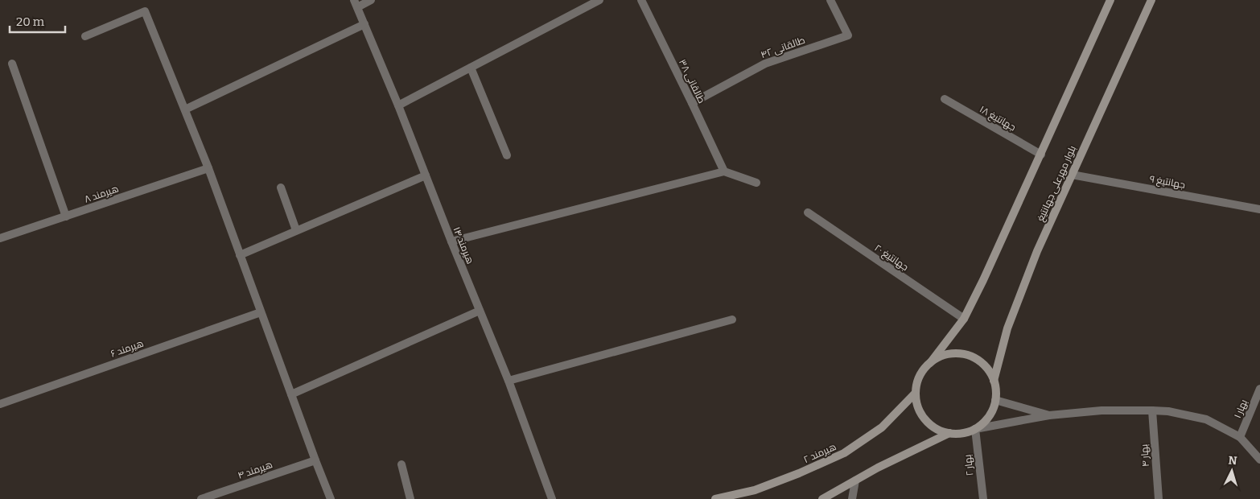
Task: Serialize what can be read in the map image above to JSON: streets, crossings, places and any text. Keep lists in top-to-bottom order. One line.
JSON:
{"streets":{"main road":["بلوار مهرعلی جهانتیغ","هیرمند ۲"],"street":["طالقانی ۴۲","طالقانی ۳۸","جهانتیغ ۱۸","جهانتیغ ۹","هیرمند ۸","هیرمند ۱۴","جهانتیغ ۲۰","هیرمند ۶","بهار ۱","بهار ۴","بهار ۲","هیرمند ۴"]},"crossings":[["طالقانی ۴۲","طالقانی ۳۸"],["جهانتیغ ۹","بلوار مهرعلی جهانتیغ"],["بلوار مهرعلی جهانتیغ","هیرمند ۲"],["بلوار مهرعلی جهانتیغ","بهار ۲"],["هیرمند ۲","بهار ۲"]],"scale_bar":"20 m","north":"top"}
